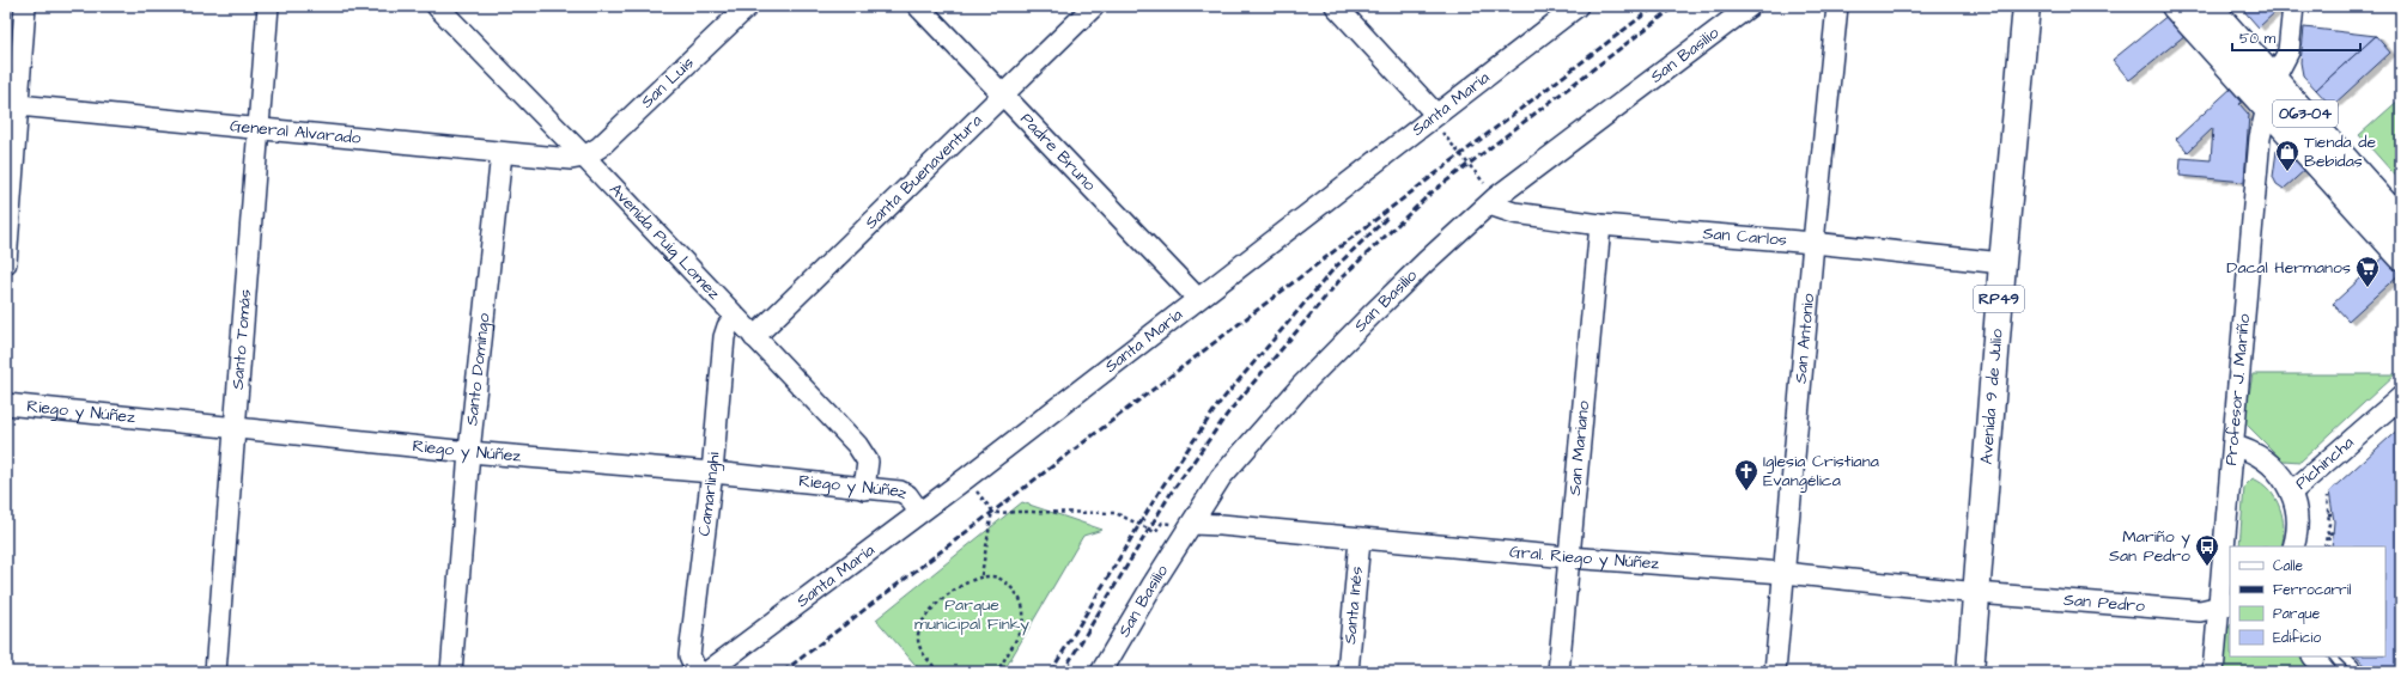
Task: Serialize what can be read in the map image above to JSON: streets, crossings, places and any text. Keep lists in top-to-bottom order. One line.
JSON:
{"streets":{"main road":["063-04","RP49","Avenida 9 de Julio"],"street":["San Basilio","San Luis","Santa María","General Alvarado","Padre Bruno","Santa Buenaventura","San Carlos","Avenida Puig Lomez","San Antonio","Santo Tomás","Santo Domingo","Profesor J. Mariño","Riego y Núñez","San Mariano","Pichincha","Camarlinghi","Gral. Riego y Núñez","San Pedro","Santa Inés"]},"crossings":[["San Basilio","San Carlos"],["San Basilio","Gral. Riego y Núñez"],["San Luis","General Alvarado"],["San Luis","Avenida Puig Lomez"],["Santa María","Padre Bruno"],["Santa María","Riego y Núñez"],["063-04","Profesor J. Mariño"],["General Alvarado","Avenida Puig Lomez"],["General Alvarado","Santo Tomás"],["General Alvarado","Santo Domingo"],["Padre Bruno","Santa Buenaventura"],["Santa Buenaventura","Avenida Puig Lomez"],["San Carlos","San Antonio"],["San Carlos","Avenida 9 de Julio"],["San Carlos","San Mariano"],["Avenida Puig Lomez","Riego y Núñez"],["Avenida Puig Lomez","Camarlinghi"],["San Antonio","Gral. Riego y Núñez"],["Santo Tomás","Riego y Núñez"],["Santo Domingo","Riego y Núñez"],["Profesor J. Mariño","San Pedro"],["Avenida 9 de Julio","Gral. Riego y Núñez"],["Avenida 9 de Julio","San Pedro"],["Riego y Núñez","Camarlinghi"],["San Mariano","Gral. Riego y Núñez"],["Gral. Riego y Núñez","San Pedro"],["Gral. Riego y Núñez","Santa Inés"]],"parks":["Parque municipal Finky"],"places":{"shop":["Tienda de Bebidas"],"supermarket":["Dacal Hermanos"],"church":["Iglesia Cristiana Evangélica"],"bus stop":["Mariño y San Pedro"]},"legend":["Calle","Ferrocarril","Parque","Edificio"],"scale_bar":"50 m"}
